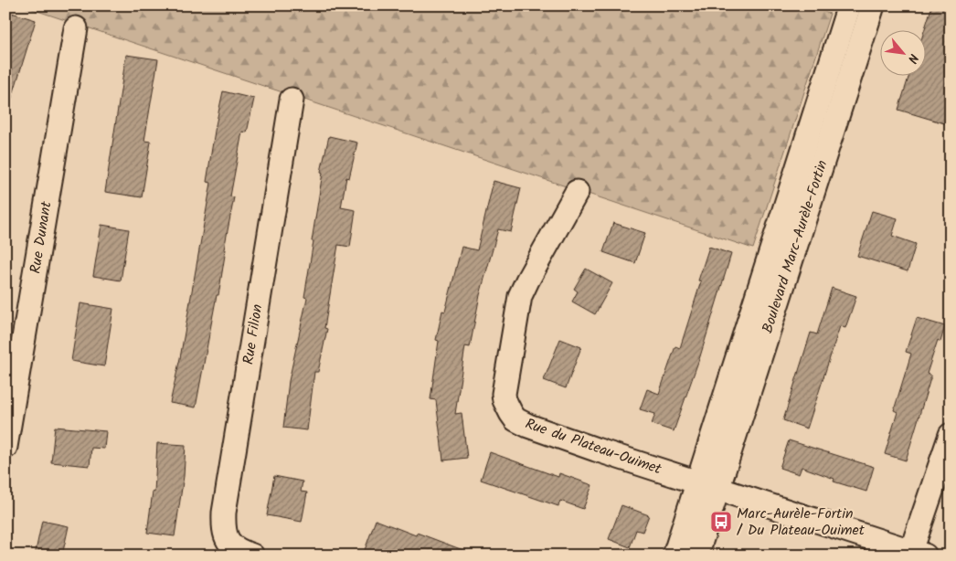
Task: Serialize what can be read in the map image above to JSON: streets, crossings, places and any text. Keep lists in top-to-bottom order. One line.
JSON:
{"streets":{"street":["Rue Dunant","Boulevard Marc-Aurèle-Fortin","Rue Filion","Rue du Plateau-Ouimet"]},"crossings":[["Boulevard Marc-Aurèle-Fortin","Rue du Plateau-Ouimet"]],"places":{"bus stop":["Marc-Aurèle-Fortin / Du Plateau-Ouimet"]},"north":"bottom right"}
